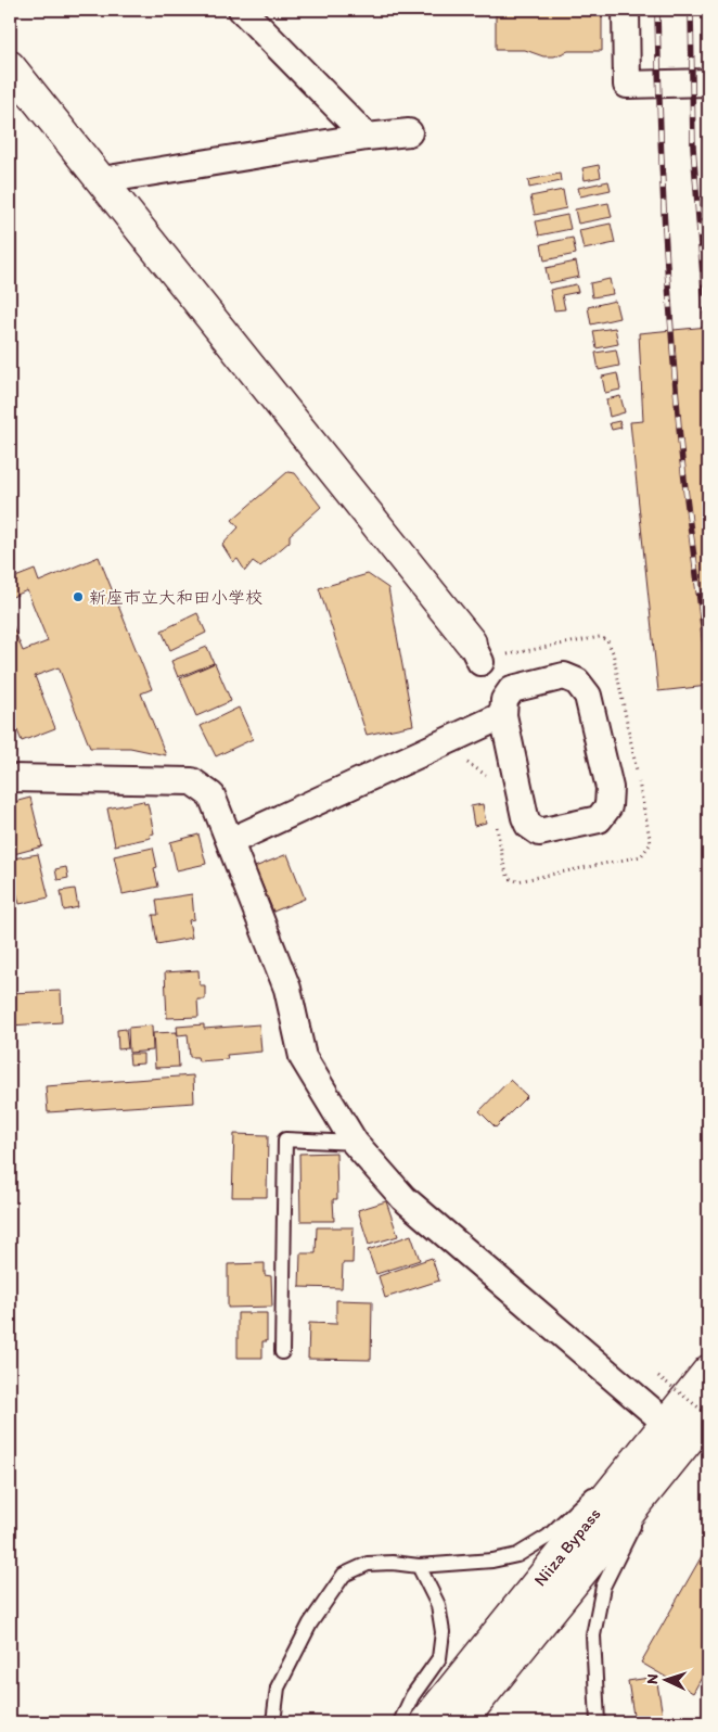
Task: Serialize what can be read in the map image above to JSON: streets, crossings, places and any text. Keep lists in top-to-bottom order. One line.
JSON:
{"streets":{"main road":["Niiza Bypass"]},"places":["新座市立大和田小学校"],"north":"left"}
